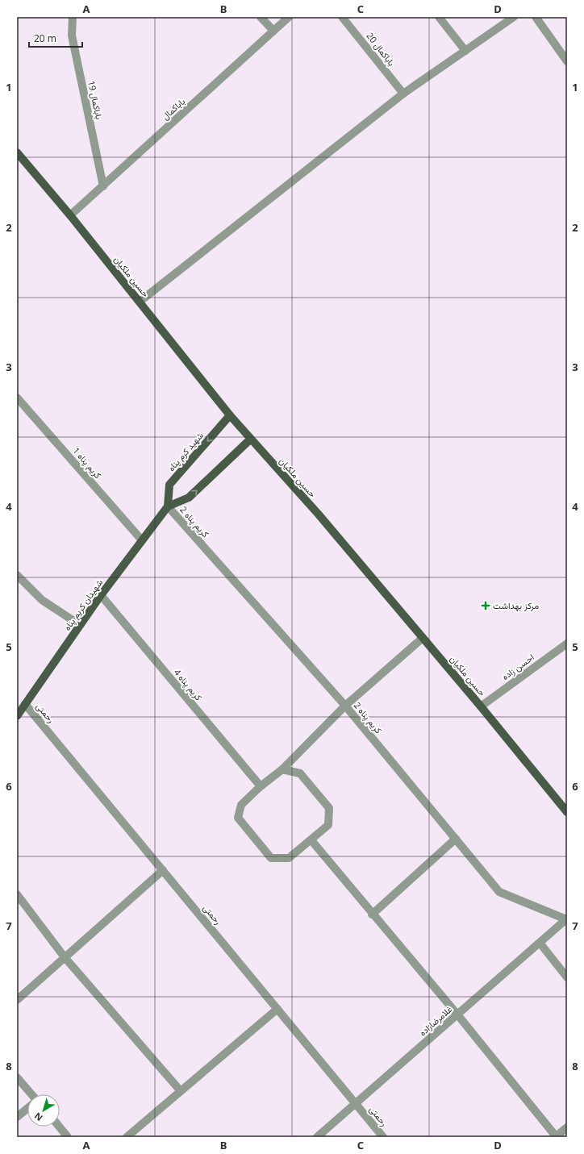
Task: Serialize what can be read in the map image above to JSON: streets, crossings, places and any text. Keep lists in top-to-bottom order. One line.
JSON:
{"streets":{"main road":["حسین ملکیان","شهید کرم پناه","شهیدان کریم پناه"],"street":["باباکمال 20","باباکمال 19","باباکمال","کریم پناه 1","کریم پناه 2","احسن زاده","کریم پناه 4","رحمتی","غلامرضازاده"]},"crossings":[["باباکمال 19","باباکمال"],["باباکمال","حسین ملکیان"],["حسین ملکیان","شهید کرم پناه"],["حسین ملکیان","احسن زاده"],["شهید کرم پناه","کریم پناه 2"],["شهید کرم پناه","شهیدان کریم پناه"],["کریم پناه 1","شهیدان کریم پناه"],["کریم پناه 2","شهیدان کریم پناه"],["کریم پناه 2","غلامرضازاده"],["شهیدان کریم پناه","کریم پناه 4"],["شهیدان کریم پناه","رحمتی"],["رحمتی","غلامرضازاده"]],"places":{"health":["مرکز بهداشت"]},"scale_bar":"20 m","north":"bottom left","grid":{"columns":["A","B","C","D"],"rows":["1","2","3","4","5","6","7","8"]}}
